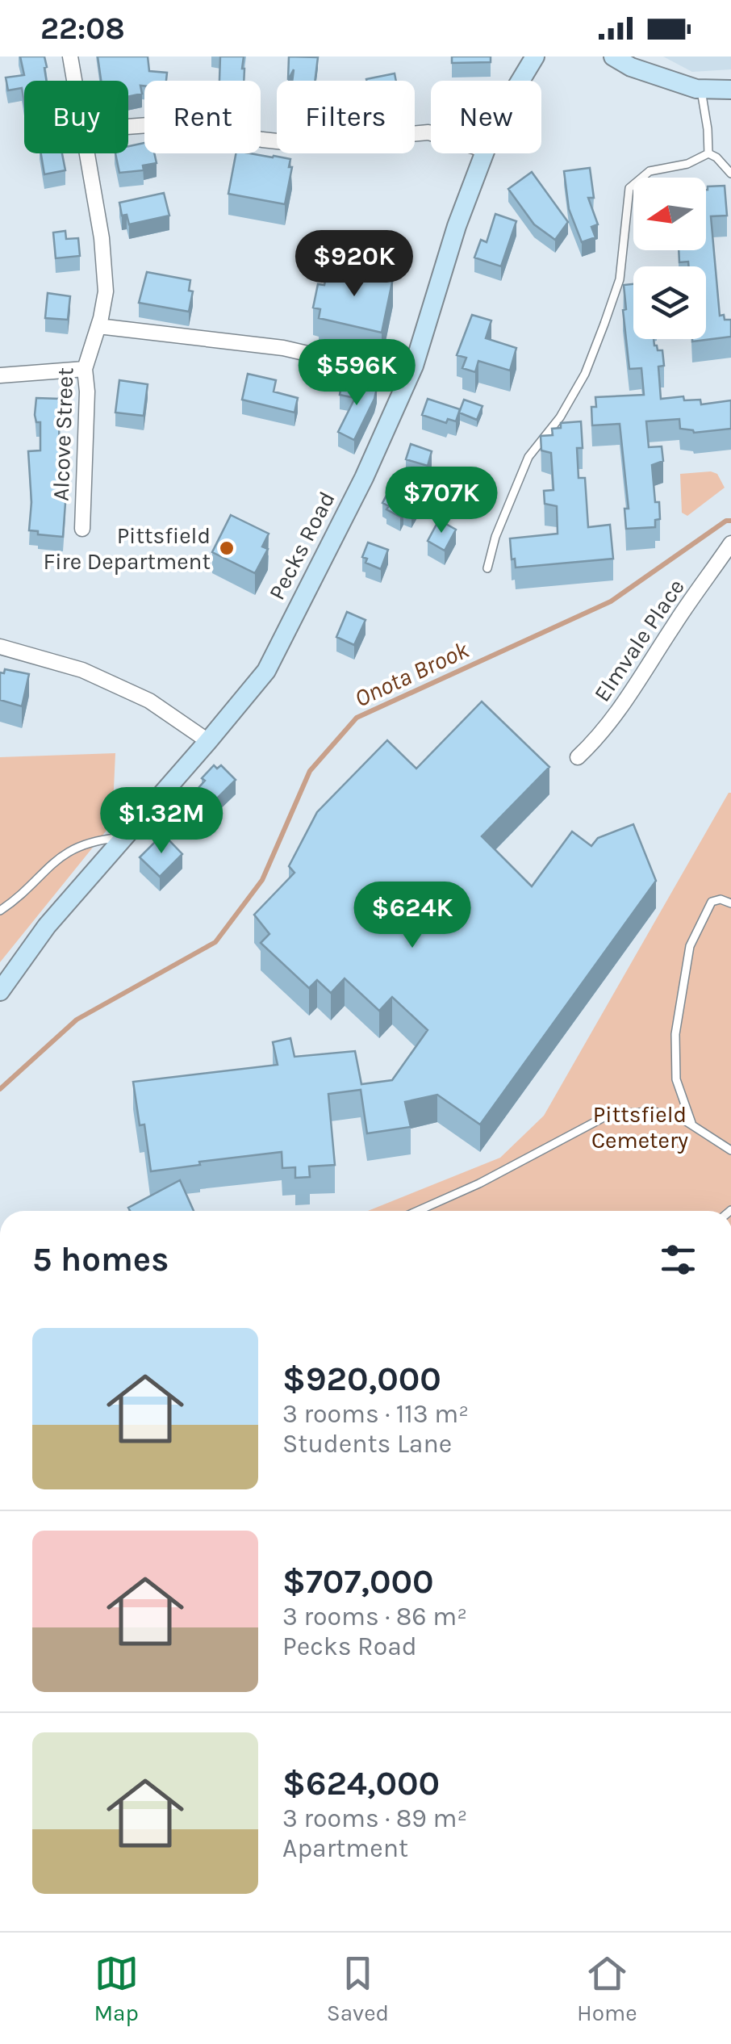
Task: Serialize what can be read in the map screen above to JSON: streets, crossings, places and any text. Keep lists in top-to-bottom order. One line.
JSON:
{"streets":{"street":["Alcove Street","Pecks Road","Elmvale Place"]},"water":["Onota Brook"],"parks":["Pittsfield Cemetery"],"places":["Pittsfield Fire Department"],"north":"left","page":{"status":"22:08","chip":["Buy","Rent","Filters","New"],"price":["$920K","$596K","$707K","$1.32M","$624K"],"heading":"5 homes","list":[{"name":"$920,000","note":"3 rooms · 113 m² · Students Lane"},{"name":"$707,000","note":"3 rooms · 86 m² · Pecks Road"},{"name":"$624,000","note":"3 rooms · 89 m² · Apartment"}],"tabs":["Map","Saved","Home"]}}
